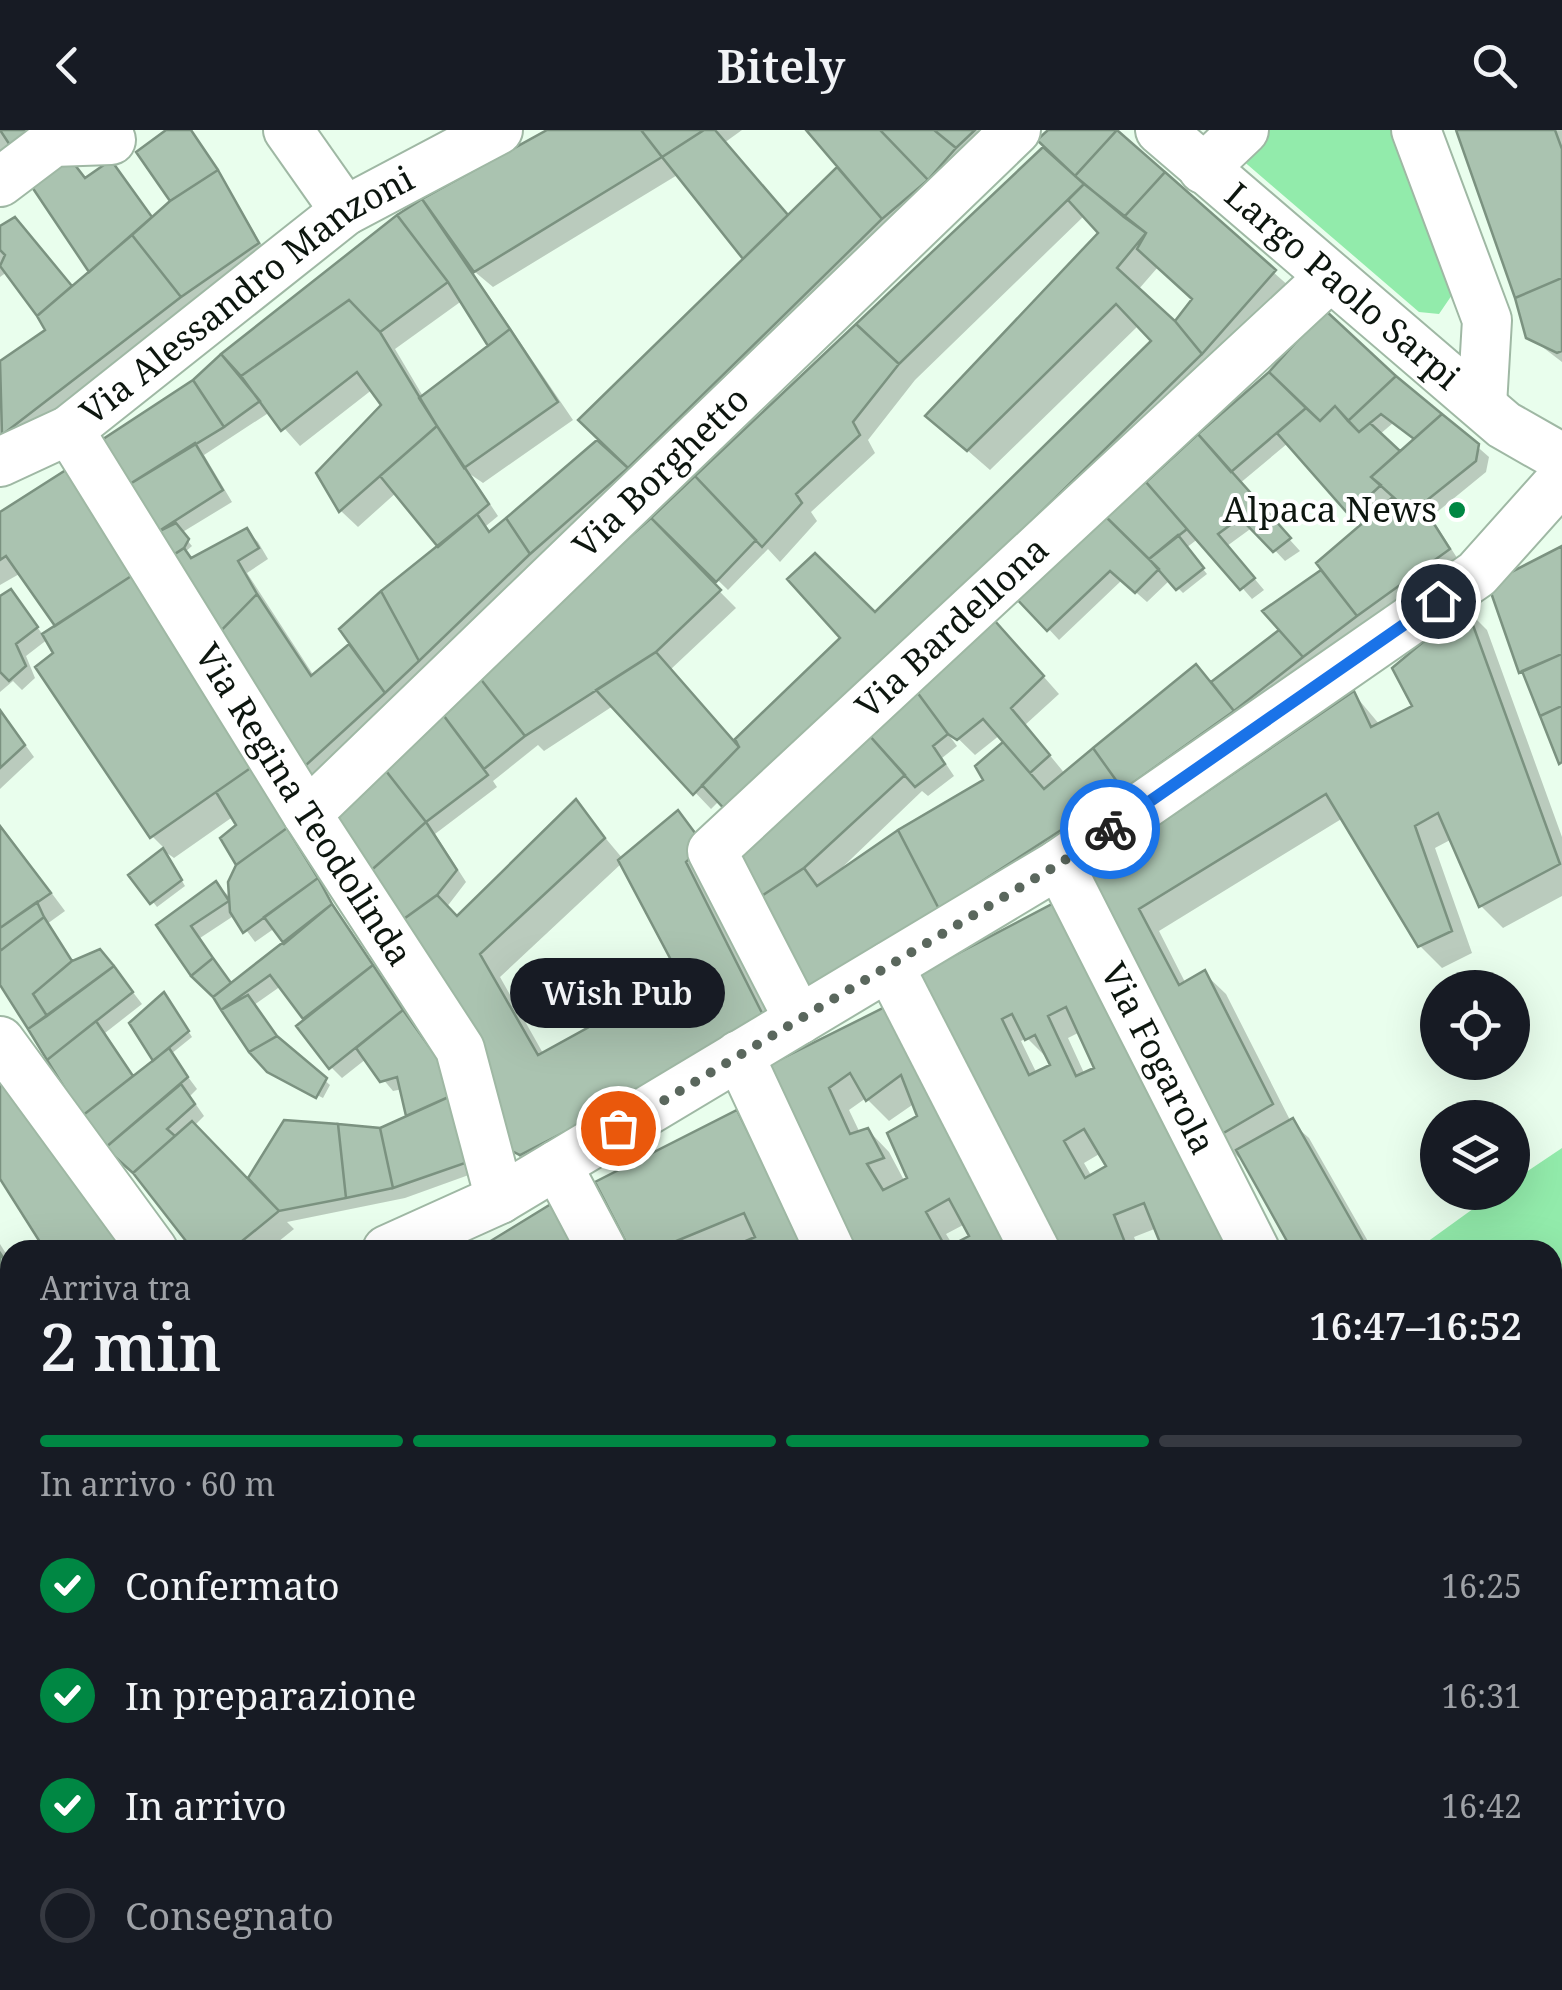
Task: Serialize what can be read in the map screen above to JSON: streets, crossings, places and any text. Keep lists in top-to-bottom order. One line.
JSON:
{"streets":{"street":["Largo Paolo Sarpi","Via Alessandro Manzoni","Via Borghetto","Via Bardellona","Via Regina Teodolinda","Via Fogarola"]},"crossings":[["Largo Paolo Sarpi","Via Bardellona"],["Via Alessandro Manzoni","Via Regina Teodolinda"],["Via Borghetto","Via Regina Teodolinda"]],"places":["Alpaca News","Wish Pub"],"page":{"header":"Bitely","bubble":"Wish Pub","heading":["2 min","Arriva tra","16:47–16:52"],"bar":"In arrivo · 60 m","list":[["Confermato","16:25"],["In preparazione","16:31"],["In arrivo","16:42"],"Consegnato"]}}
